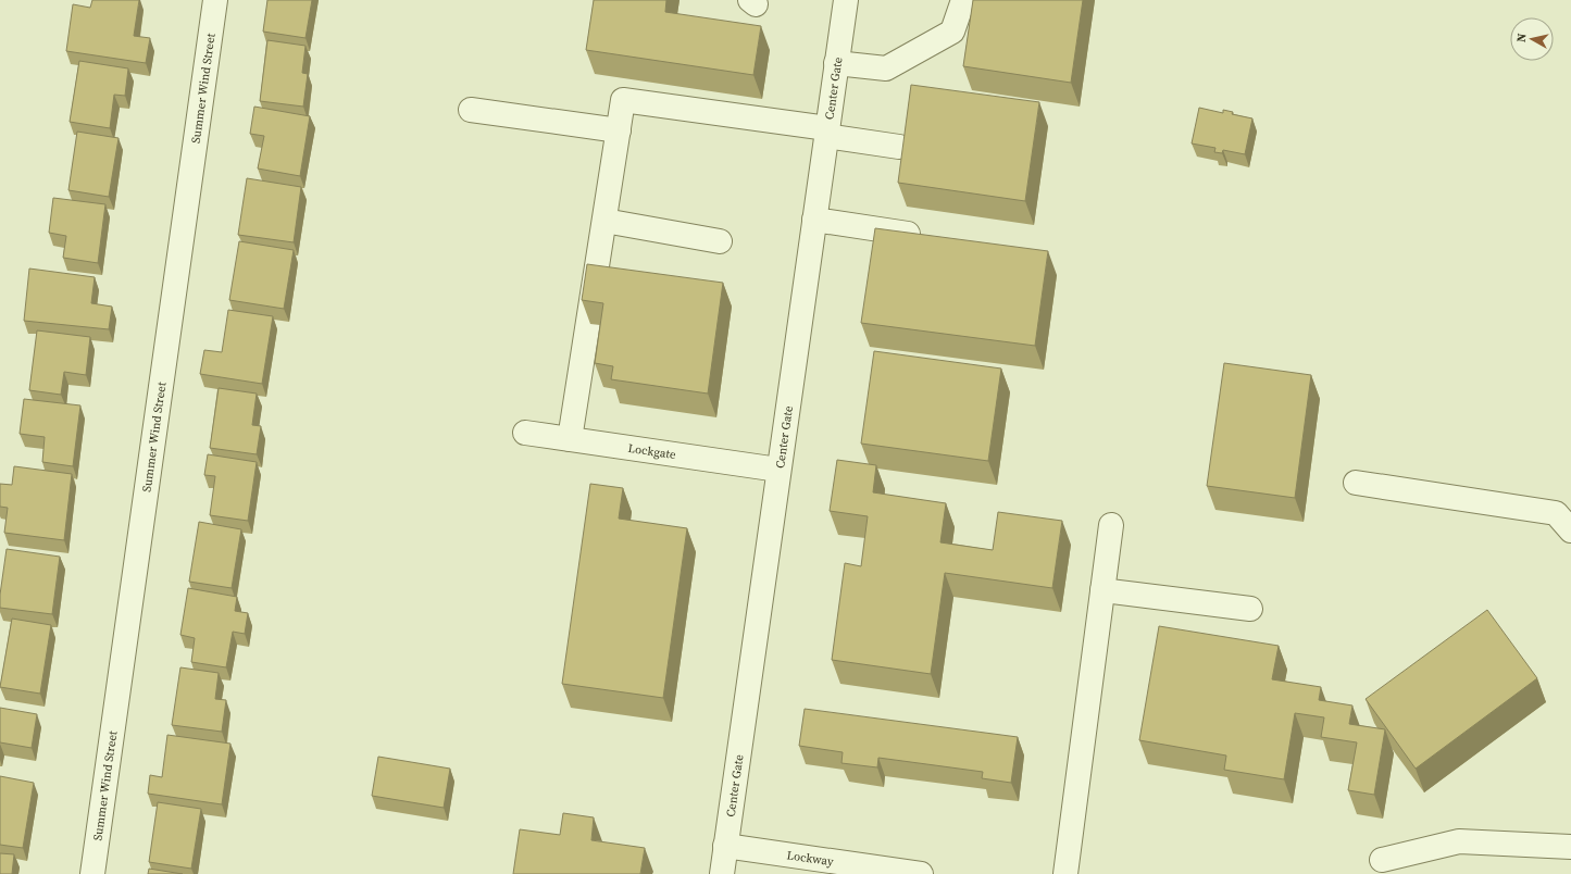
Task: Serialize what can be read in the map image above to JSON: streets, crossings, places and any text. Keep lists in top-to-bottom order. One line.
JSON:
{"streets":{"street":["Summer Wind Street","Center Gate","Lockgate","Lockway"]},"crossings":[["Center Gate","Lockgate"],["Center Gate","Lockway"]],"north":"left"}
